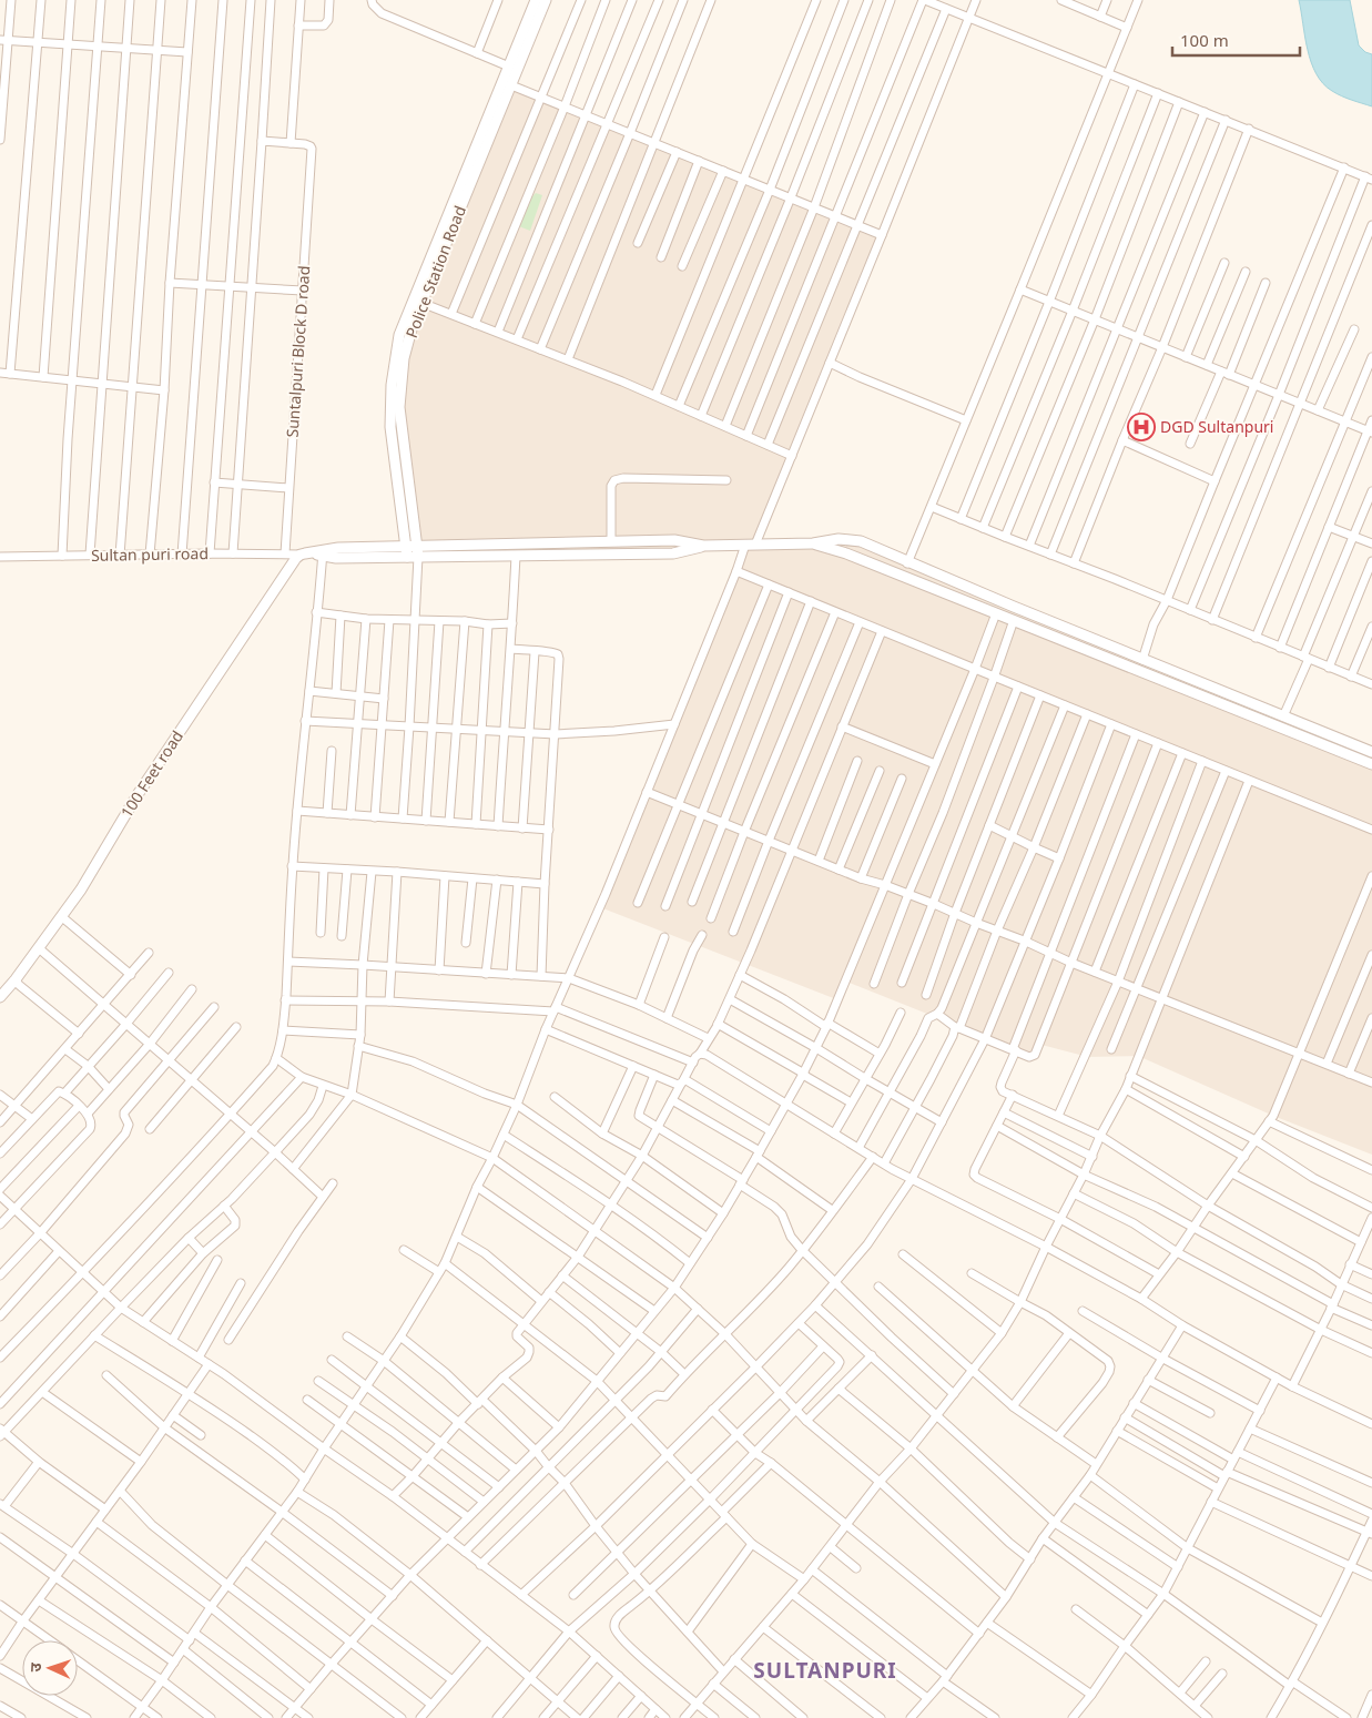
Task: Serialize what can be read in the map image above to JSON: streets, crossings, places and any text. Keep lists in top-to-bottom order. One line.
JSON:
{"streets":{"street":["Police Station Road","Suntalpuri Block D road","Sultan puri road","100 Feet road"]},"crossings":[["Suntalpuri Block D road","Sultan puri road"],["Sultan puri road","100 Feet road"]],"districts":["SULTANPURI"],"places":{"hospital":["DGD Sultanpuri"]},"scale_bar":"100 m","north":"left"}
